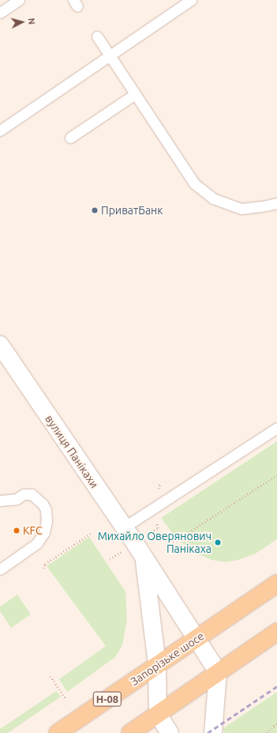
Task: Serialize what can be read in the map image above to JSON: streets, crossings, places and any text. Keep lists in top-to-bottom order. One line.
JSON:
{"streets":{"main road":["вулиця Панікахи","Запорізьке шосе","Н-08"]},"crossings":[["вулиця Панікахи","Запорізьке шосе"]],"places":["ПриватБанк","KFC","Михайло Оверянович Панікаха"],"north":"right"}
